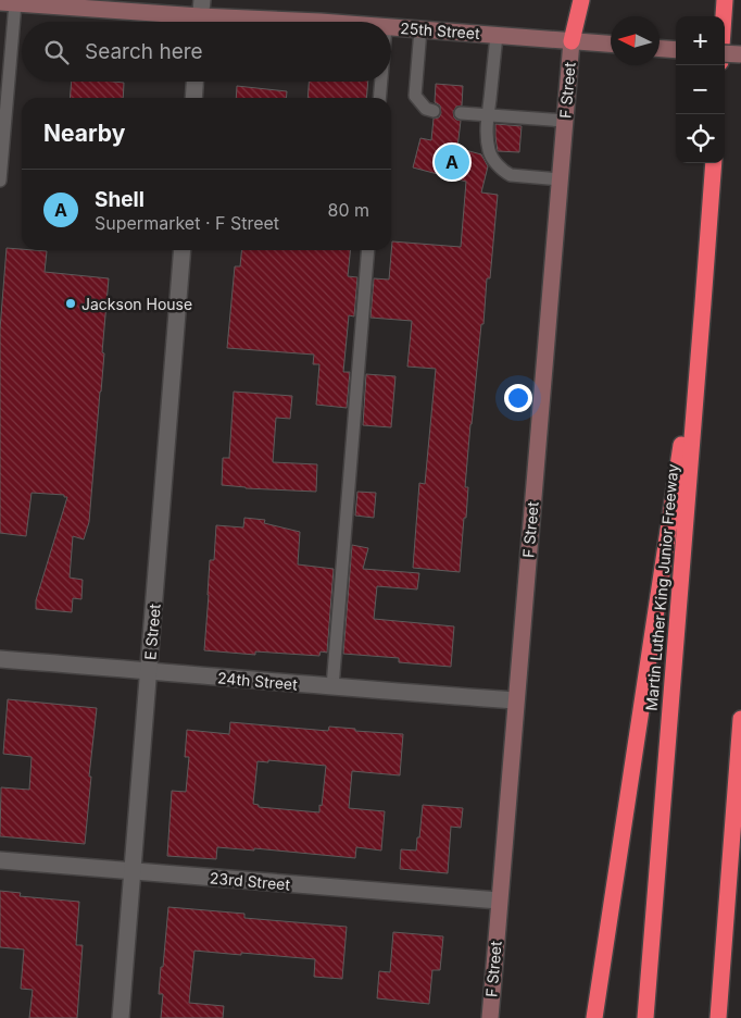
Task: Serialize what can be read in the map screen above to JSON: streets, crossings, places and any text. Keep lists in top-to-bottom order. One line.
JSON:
{"streets":{"highway":["Martin Luther King Junior Freeway"],"main road":["25th Street","F Street"],"street":["E Street","24th Street","23rd Street"]},"crossings":[["25th Street","F Street"],["F Street","24th Street"],["F Street","23rd Street"],["E Street","24th Street"],["E Street","23rd Street"]],"places":["Jackson House"],"north":"left","page":{"map_buttons":["+","−"],"search":"Search here","heading":"Nearby","pins":"A","list":[{"mark":"A","name":"Shell","note":"Supermarket · F Street","value":"80 m"}]}}
